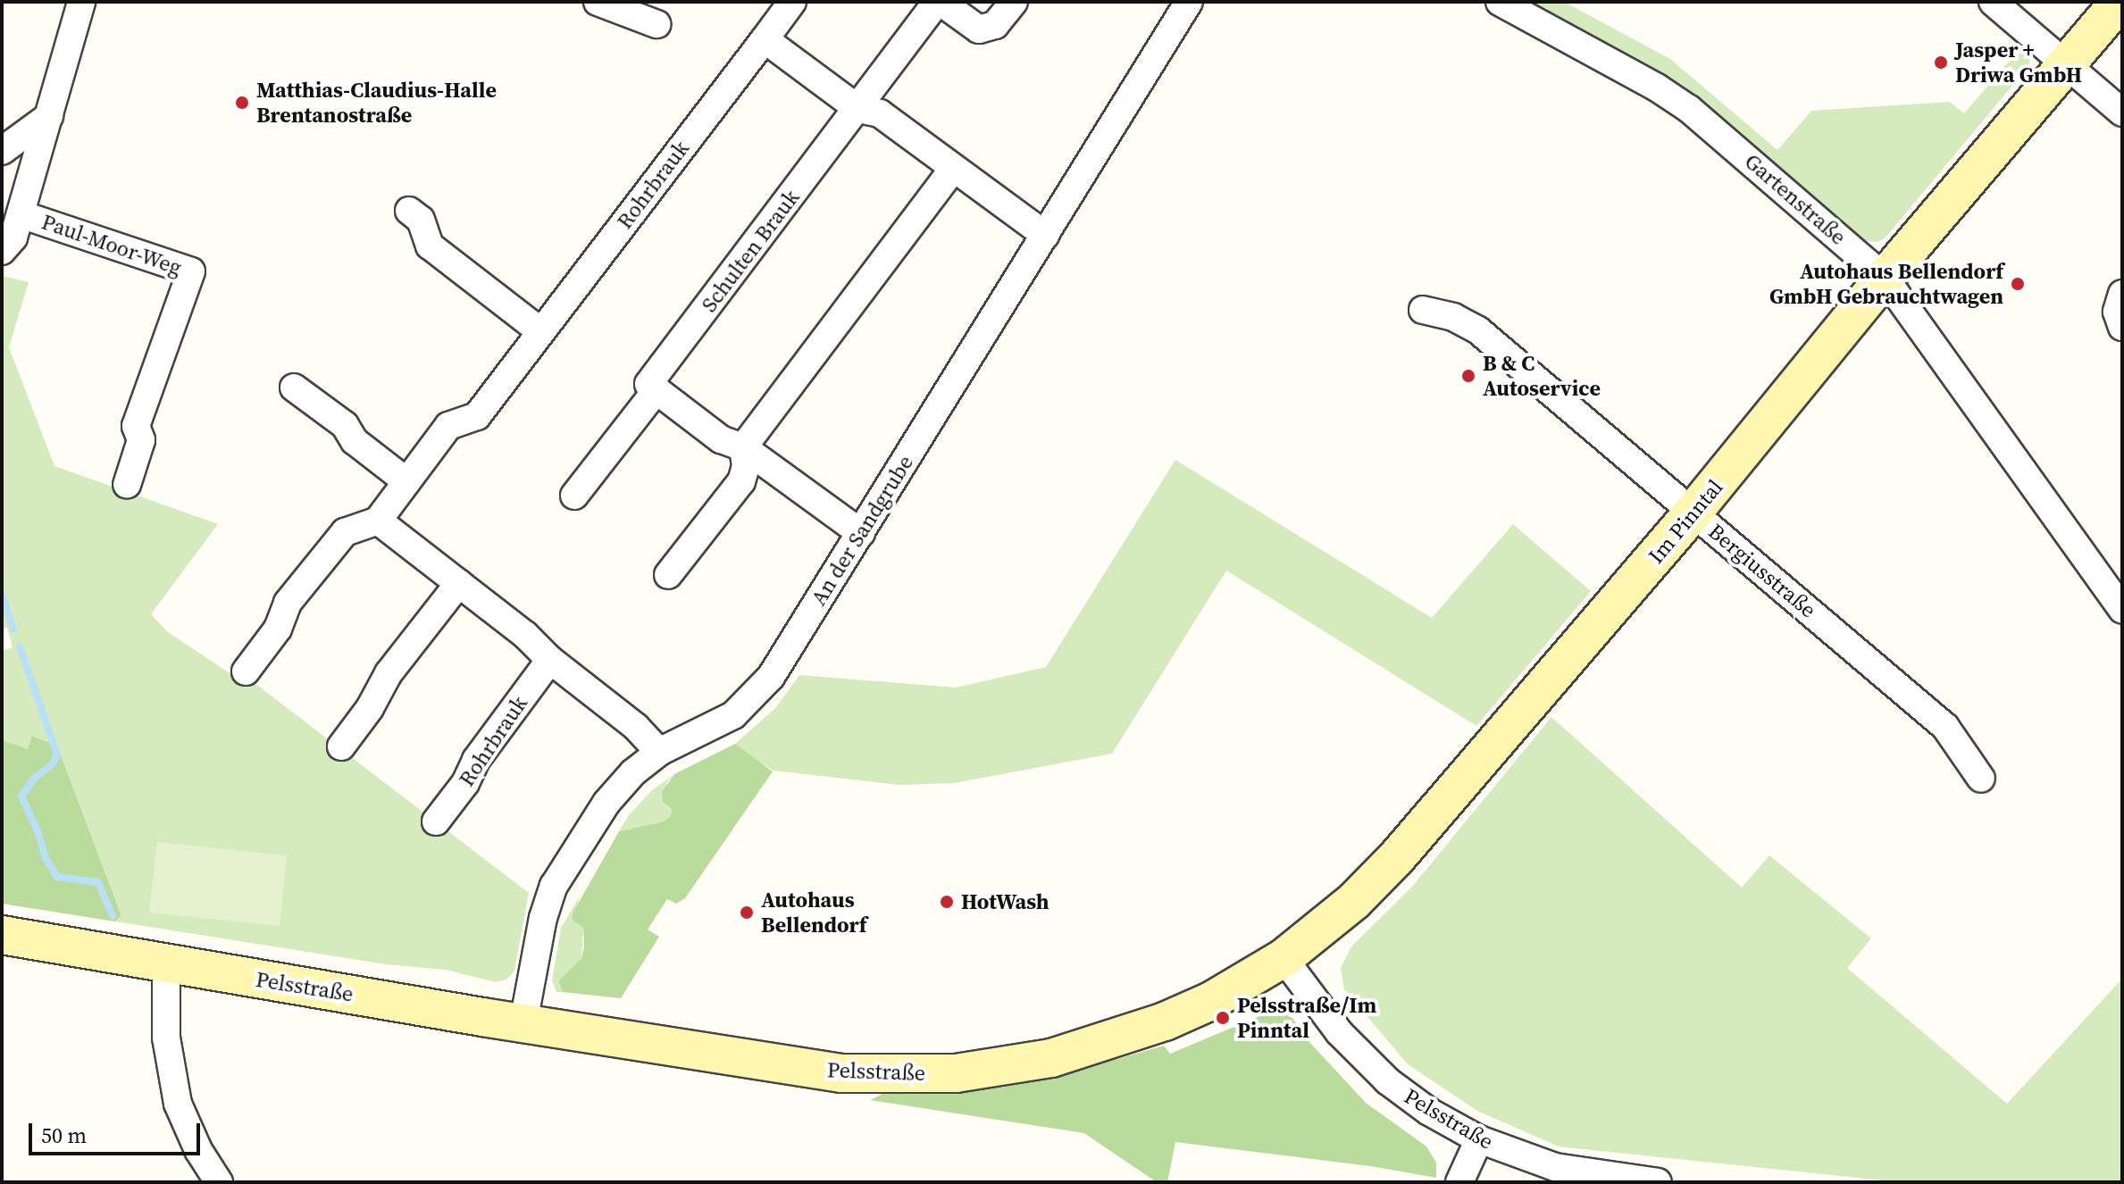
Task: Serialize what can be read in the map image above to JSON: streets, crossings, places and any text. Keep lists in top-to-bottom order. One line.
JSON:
{"streets":{"main road":["Im Pinntal","Pelsstraße"],"street":["Rohrbrauk","Gartenstraße","Paul-Moor-Weg","Schulten Brauk","An der Sandgrube","Bergiusstraße"]},"crossings":[["Gartenstraße","Im Pinntal"],["Im Pinntal","Bergiusstraße"],["Im Pinntal","Pelsstraße"],["An der Sandgrube","Pelsstraße"]],"places":["Jasper + Driwa GmbH","Matthias-Claudius-Halle Brentanostraße","Autohaus Bellendorf GmbH Gebrauchtwagen","B & C Autoservice","HotWash","Autohaus Bellendorf","Pelsstraße/Im Pinntal"],"scale_bar":"50 m"}
